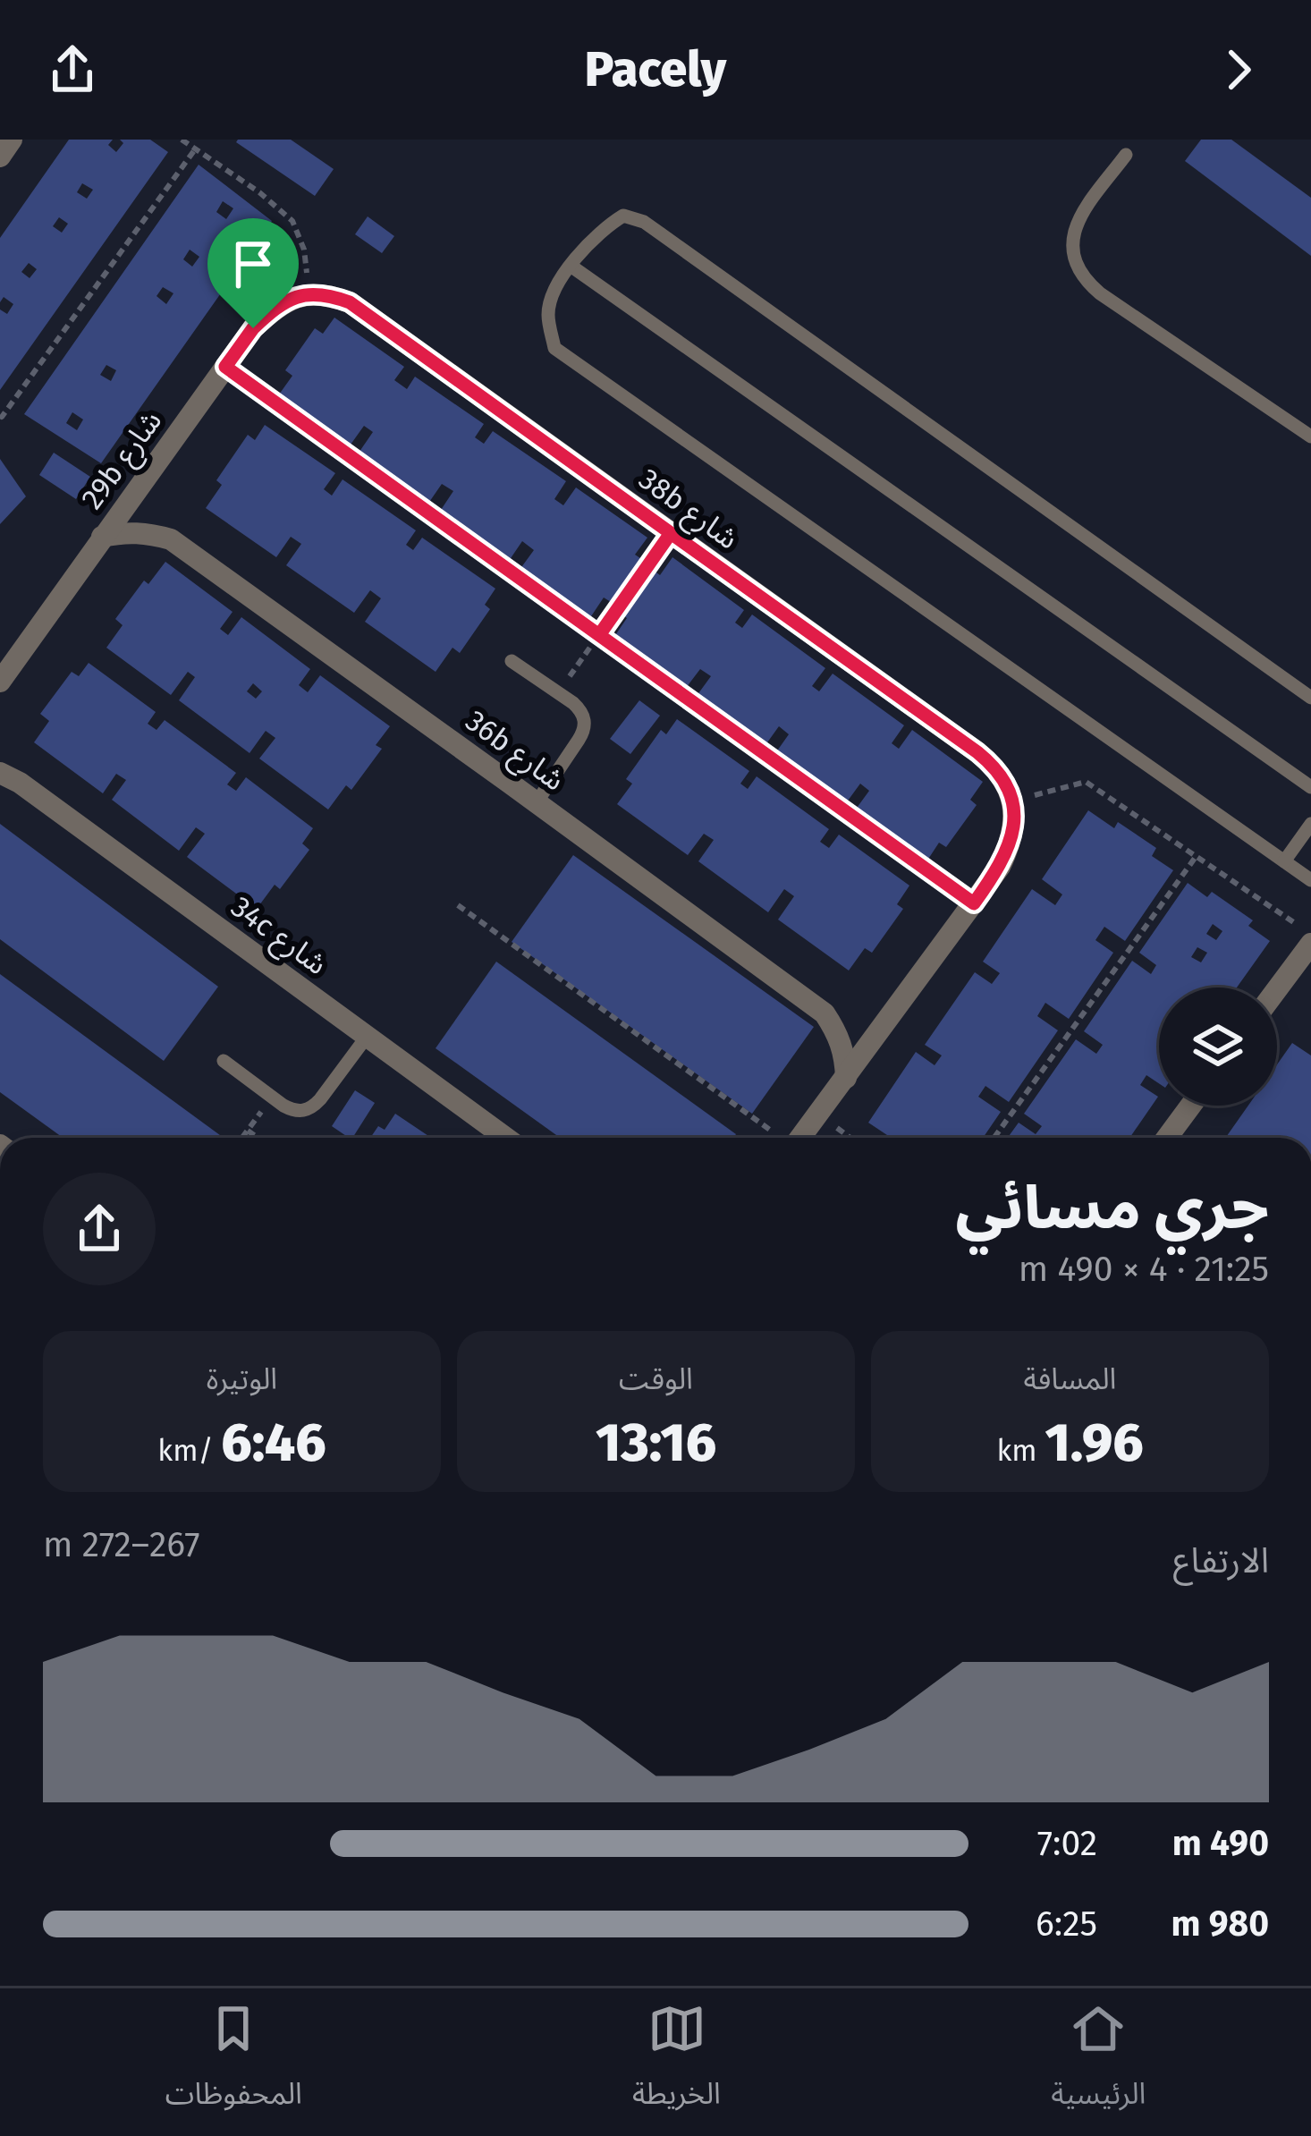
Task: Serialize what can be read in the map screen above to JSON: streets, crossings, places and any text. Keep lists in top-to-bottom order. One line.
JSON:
{"streets":{"street":["29b شارع","38b شارع","36b شارع","34c شارع"]},"crossings":[["29b شارع","38b شارع"],["29b شارع","36b شارع"]],"page":{"header":"Pacely","heading":["جري مسائي","21:25 · 4 × 490 m"],"stats":[["المسافة","1.96 km"],["الوقت","13:16"],["الوتيرة","6:46 /km"]],"chart":["الارتفاع","267–272 m"],"list":[{"name":"490 m","note":"7:02"},{"name":"980 m","note":"6:25"}],"tabs":["الرئيسية","الخريطة","المحفوظات"]}}
